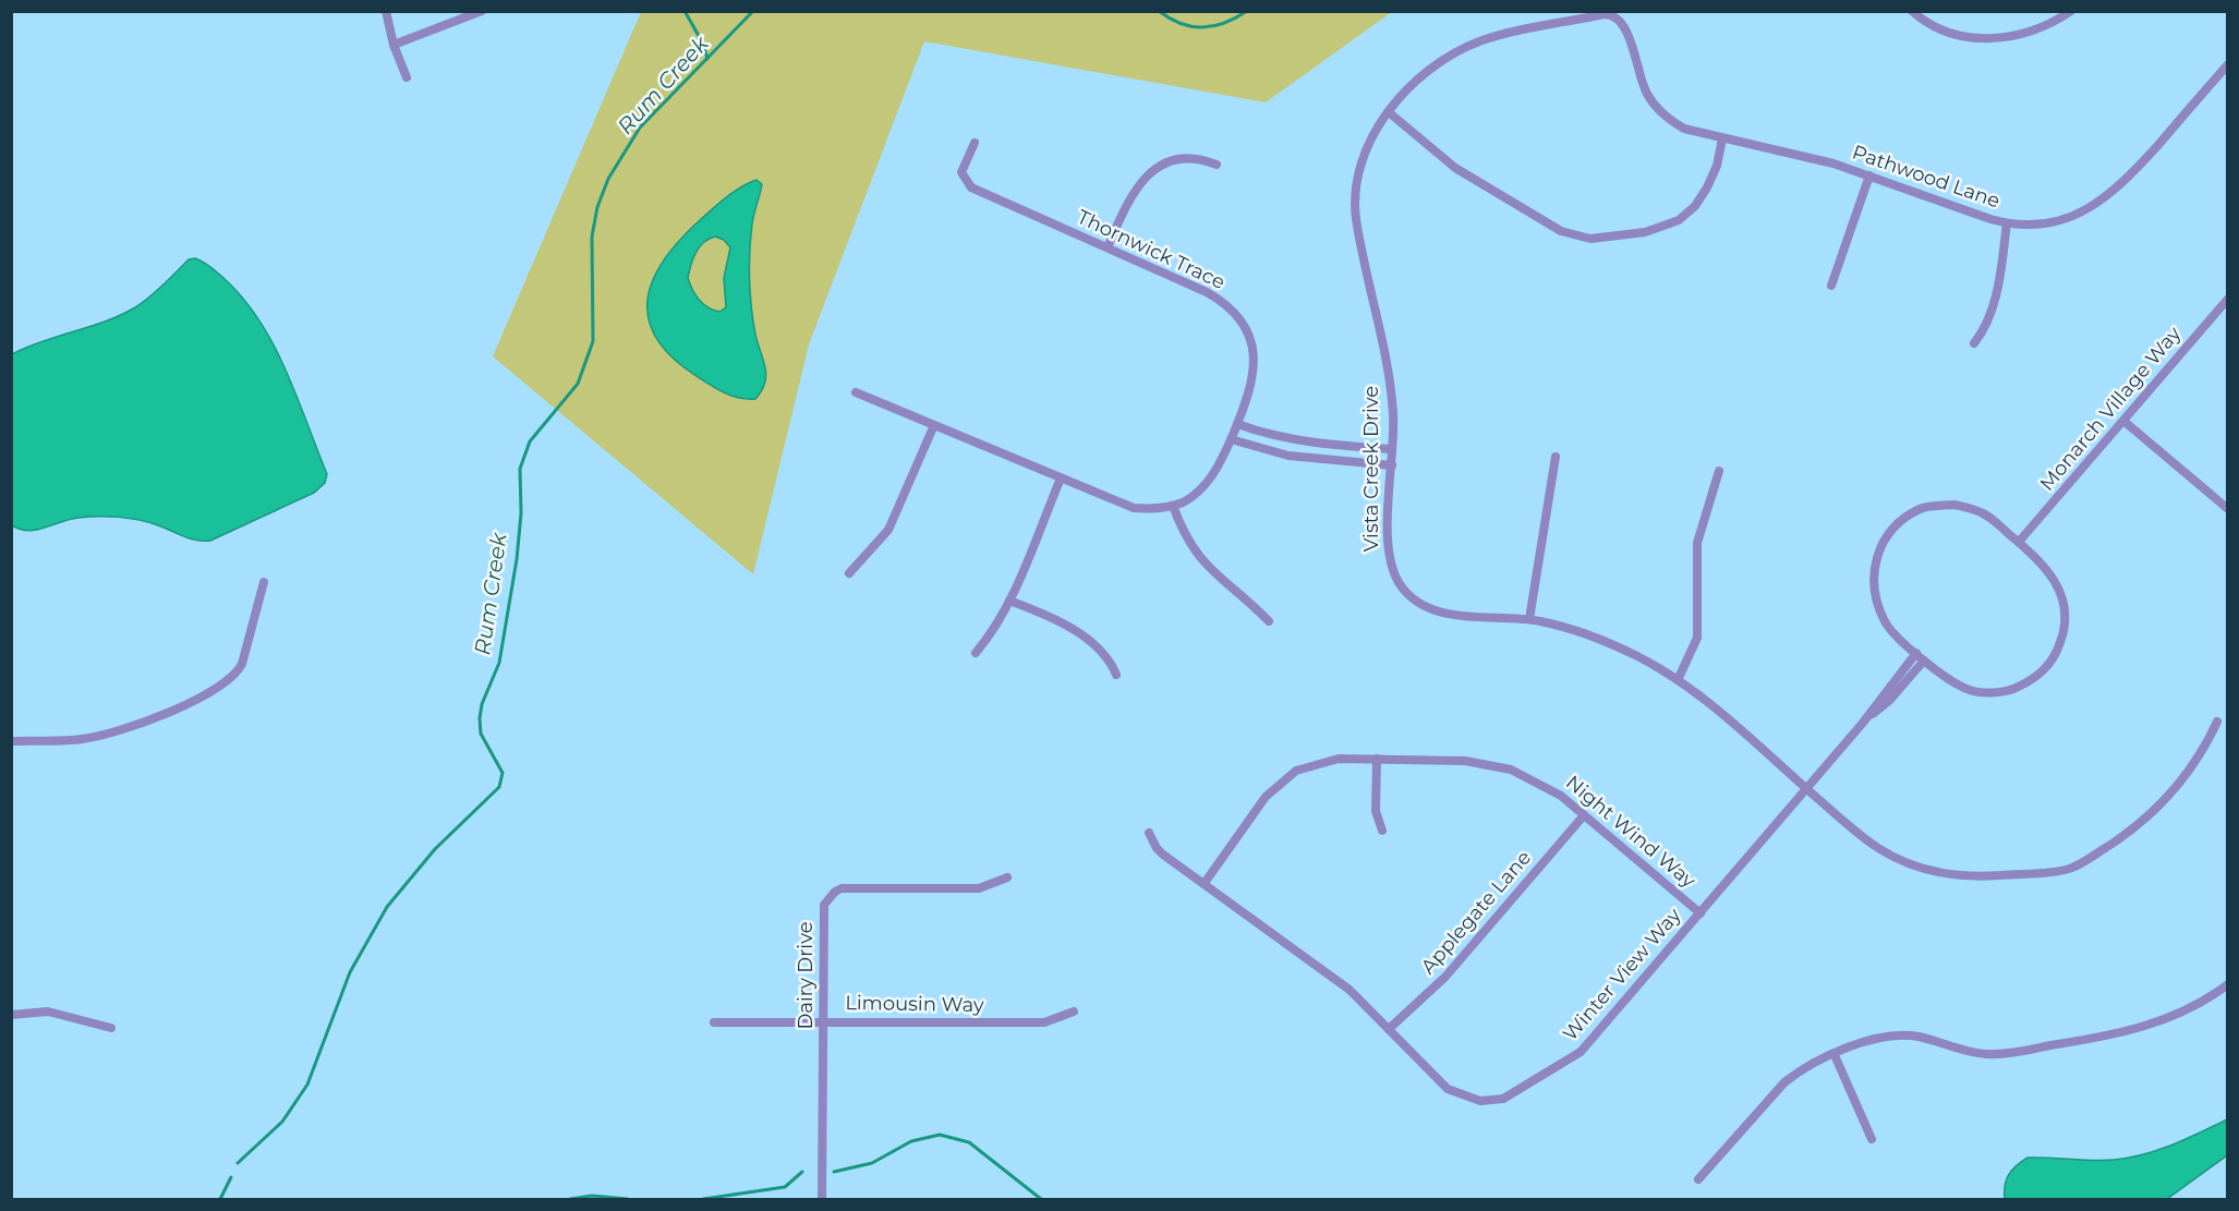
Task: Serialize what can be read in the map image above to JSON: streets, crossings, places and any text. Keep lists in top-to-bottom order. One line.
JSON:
{"streets":{"street":["Pathwood Lane","Thornwick Trace","Monarch Village Way","Vista Creek Drive","Night Wind Way","Applegate Lane","Winter View Way","Dairy Drive","Limousin Way"]},"crossings":[["Pathwood Lane","Vista Creek Drive"],["Monarch Village Way","Winter View Way"],["Vista Creek Drive","Winter View Way"],["Night Wind Way","Applegate Lane"],["Night Wind Way","Winter View Way"],["Applegate Lane","Winter View Way"],["Dairy Drive","Limousin Way"]],"water":["Rum Creek"]}
